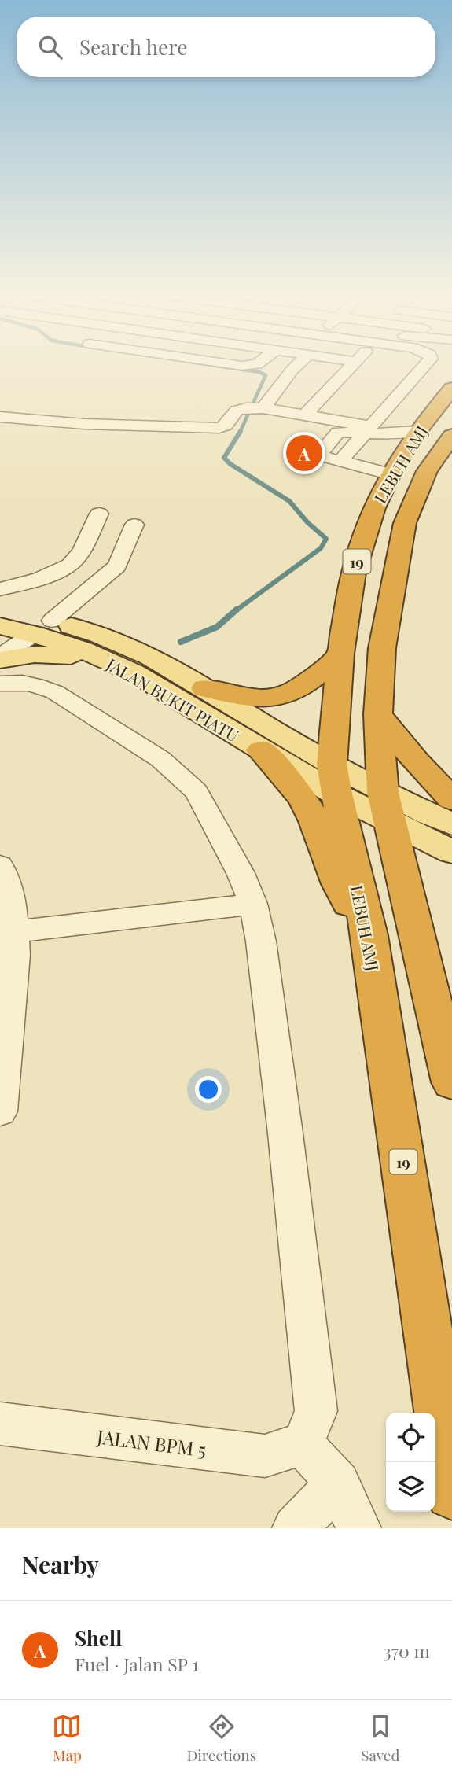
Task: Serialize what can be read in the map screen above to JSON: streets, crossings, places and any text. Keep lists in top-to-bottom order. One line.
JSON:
{"streets":{"highway":["LEBUH AMJ","19"],"main road":["JALAN BUKIT PIATU"],"street":["JALAN BPM 5"]},"crossings":[["LEBUH AMJ","JALAN BUKIT PIATU"]],"page":{"search":"Search here","pins":"A","heading":"Nearby","list":[{"mark":"A","name":"Shell","note":"Fuel · Jalan SP 1","value":"370 m"}],"nav":["Map","Directions","Saved"]}}
